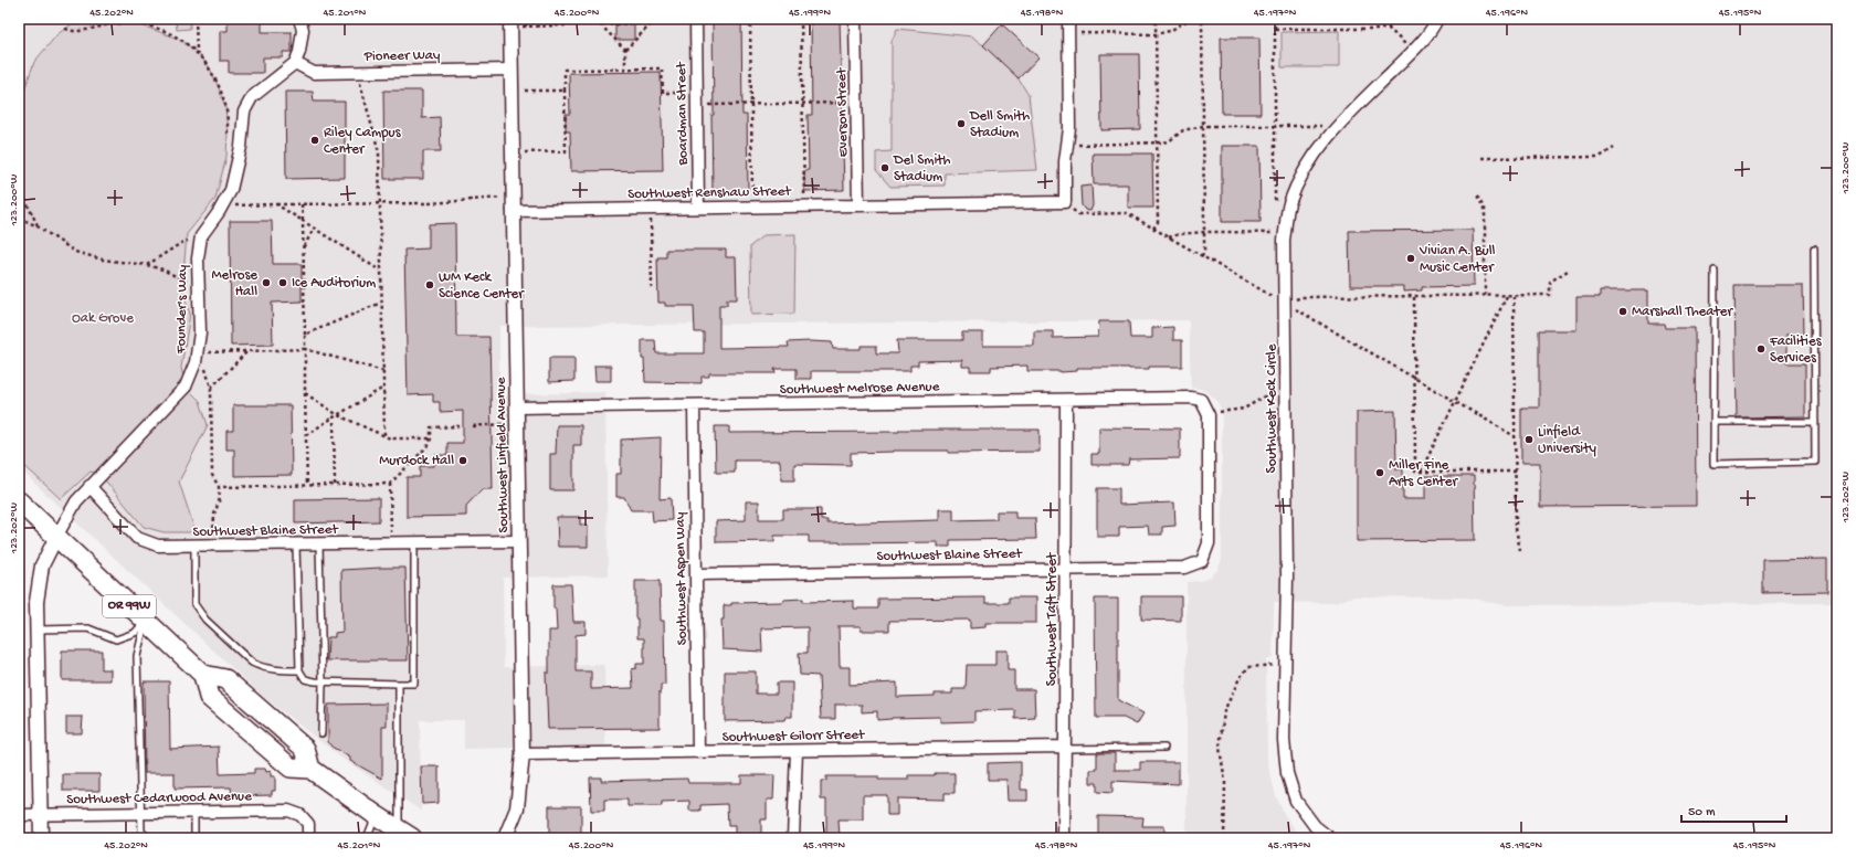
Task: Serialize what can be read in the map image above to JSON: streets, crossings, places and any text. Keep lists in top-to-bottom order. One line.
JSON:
{"streets":{"highway":["OR 99W"],"street":["Pioneer Way","Everson Street","Boardman Street","Southwest Renshaw Street","Founder's Way","Southwest Melrose Avenue","Southwest Keck Circle","Southwest Linfield Avenue","Southwest Blaine Street","Southwest Aspen Way","Southwest Taft Street","Southwest Gilorr Street","Southwest Cedarwood Avenue"]},"crossings":[["Pioneer Way","Founder's Way"],["Pioneer Way","Southwest Linfield Avenue"],["Everson Street","Southwest Renshaw Street"],["Boardman Street","Southwest Renshaw Street"],["Southwest Renshaw Street","Southwest Linfield Avenue"],["Founder's Way","Southwest Blaine Street"],["Founder's Way","OR 99W"],["Southwest Melrose Avenue","Southwest Linfield Avenue"],["Southwest Melrose Avenue","Southwest Blaine Street"],["Southwest Melrose Avenue","Southwest Aspen Way"],["Southwest Melrose Avenue","Southwest Taft Street"],["Southwest Linfield Avenue","Southwest Blaine Street"],["Southwest Linfield Avenue","Southwest Gilorr Street"],["Southwest Blaine Street","Southwest Aspen Way"],["Southwest Blaine Street","Southwest Taft Street"],["Southwest Aspen Way","Southwest Gilorr Street"],["Southwest Taft Street","Southwest Gilorr Street"]],"parks":["Oak Grove"],"places":["Dell Smith Stadium","Riley Campus Center","Del Smith Stadium","Vivian A. Bull Music Center","Melrose Hall","Ice Auditorium","WM Keck Science Center","Marshall Theater","Facilities Services","Linfield University","Murdock Hall","Miller Fine Arts Center"],"scale_bar":"50 m","coordinates":["45.202°N","45.201°N","45.200°N","45.199°N","45.198°N","45.197°N","45.196°N","45.195°N","123.200°W","123.202°W"]}
